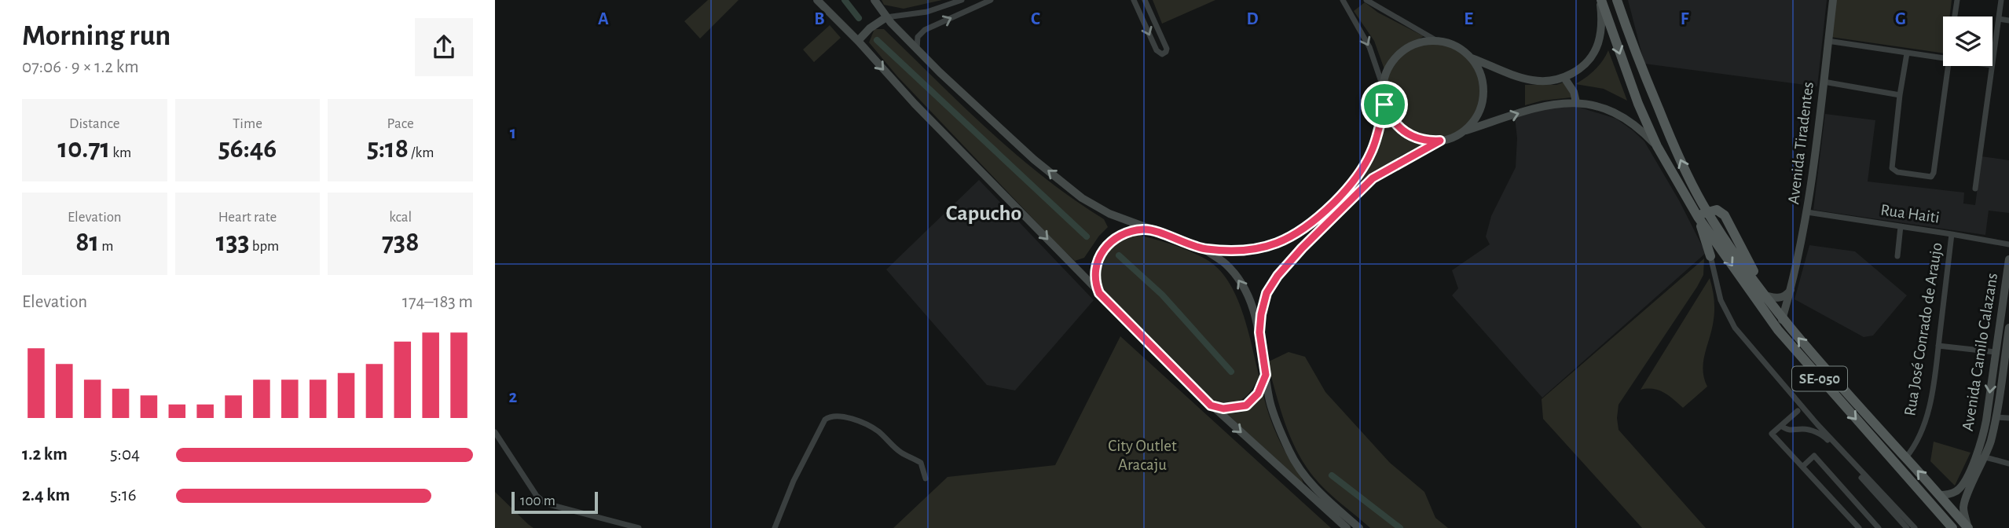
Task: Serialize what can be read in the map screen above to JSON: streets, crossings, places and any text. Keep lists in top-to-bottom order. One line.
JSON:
{"streets":{"main road":["SE-050"],"street":["Avenida Tiradentes","Rua Haiti","Rua José Conrado de Araujo","Avenida Camilo Calazans"]},"crossings":[["Avenida Tiradentes","Rua Haiti"],["Avenida Tiradentes","SE-050"],["Rua Haiti","Rua José Conrado de Araujo"],["Rua José Conrado de Araujo","SE-050"],["Avenida Camilo Calazans","SE-050"]],"districts":["Capucho"],"parks":["City Outlet Aracaju"],"scale_bar":"100 m","page":{"heading":["Morning run","07:06 · 9 × 1.2 km"],"stats":[["Distance","10.71 km"],["Time","56:46"],["Pace","5:18 /km"],["Elevation","81 m"],["Heart rate","133 bpm"],["kcal","738"]],"chart":["Elevation","174–183 m"],"list":[{"name":"1.2 km","note":"5:04"},{"name":"2.4 km","note":"5:16"}],"scale":"100 m"},"grid":{"columns":["A","B","C","D","E","F","G"],"rows":["1","2"]}}
